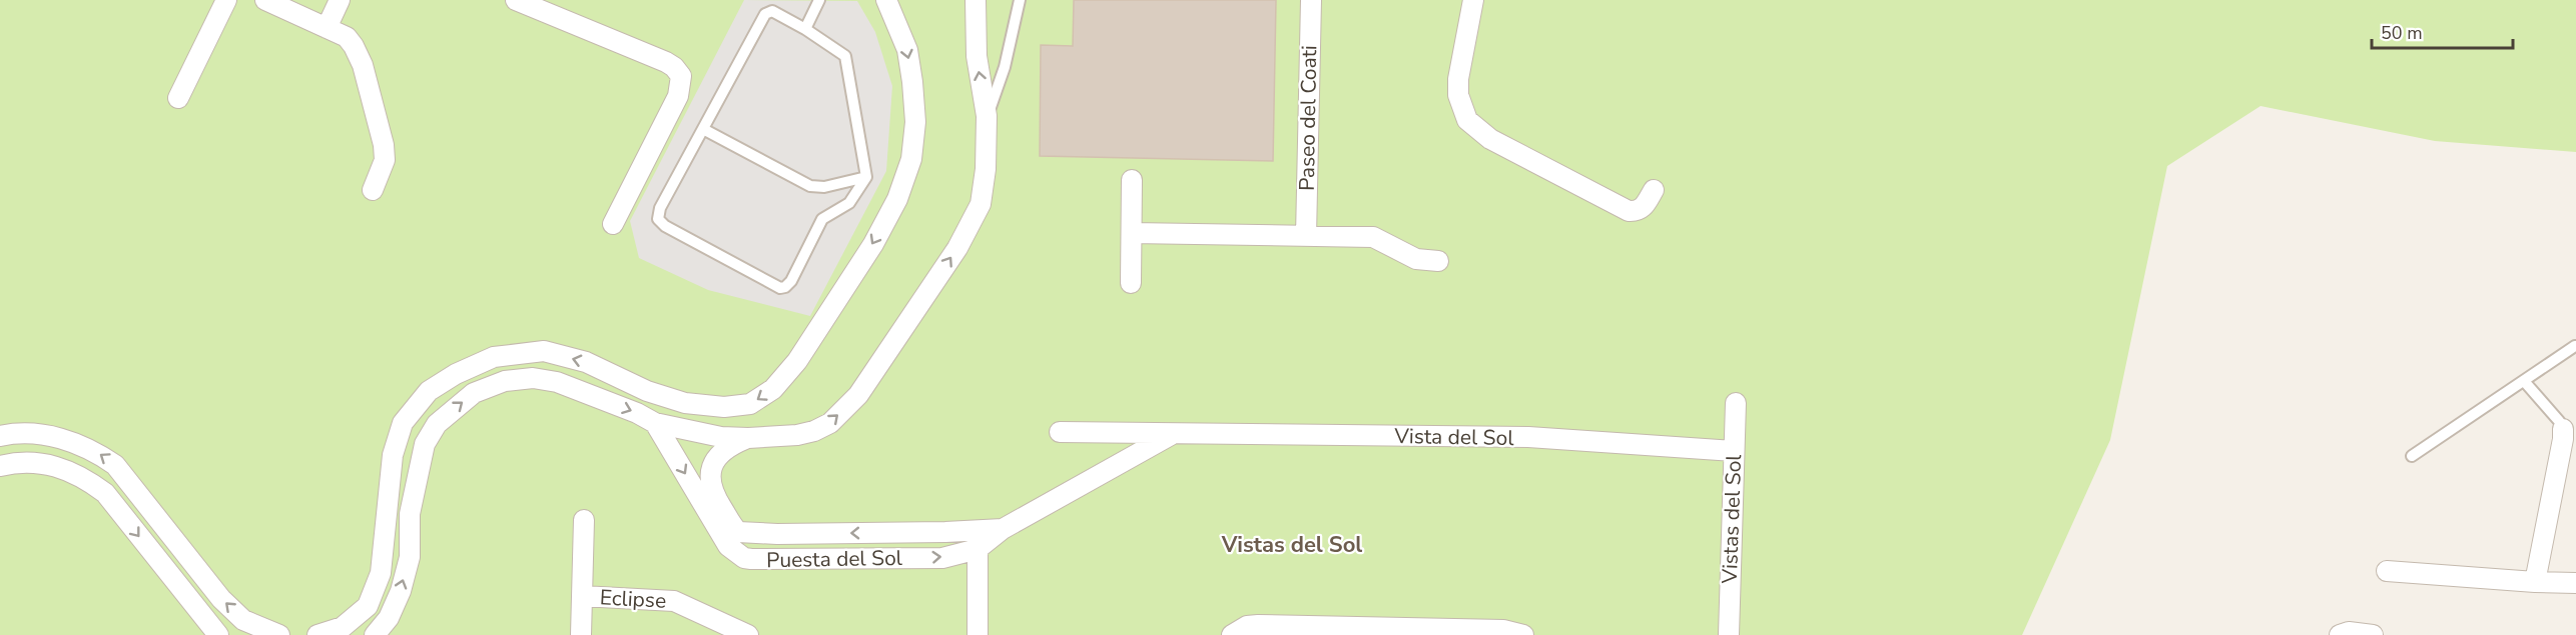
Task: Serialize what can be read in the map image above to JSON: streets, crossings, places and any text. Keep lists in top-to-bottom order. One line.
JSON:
{"streets":{"street":["Paseo del Coati","Vista del Sol","Vistas del Sol","Puesta del Sol","Eclipse"]},"crossings":[["Vista del Sol","Vistas del Sol"],["Vista del Sol","Puesta del Sol"]],"districts":["Vistas del Sol"],"scale_bar":"50 m"}
